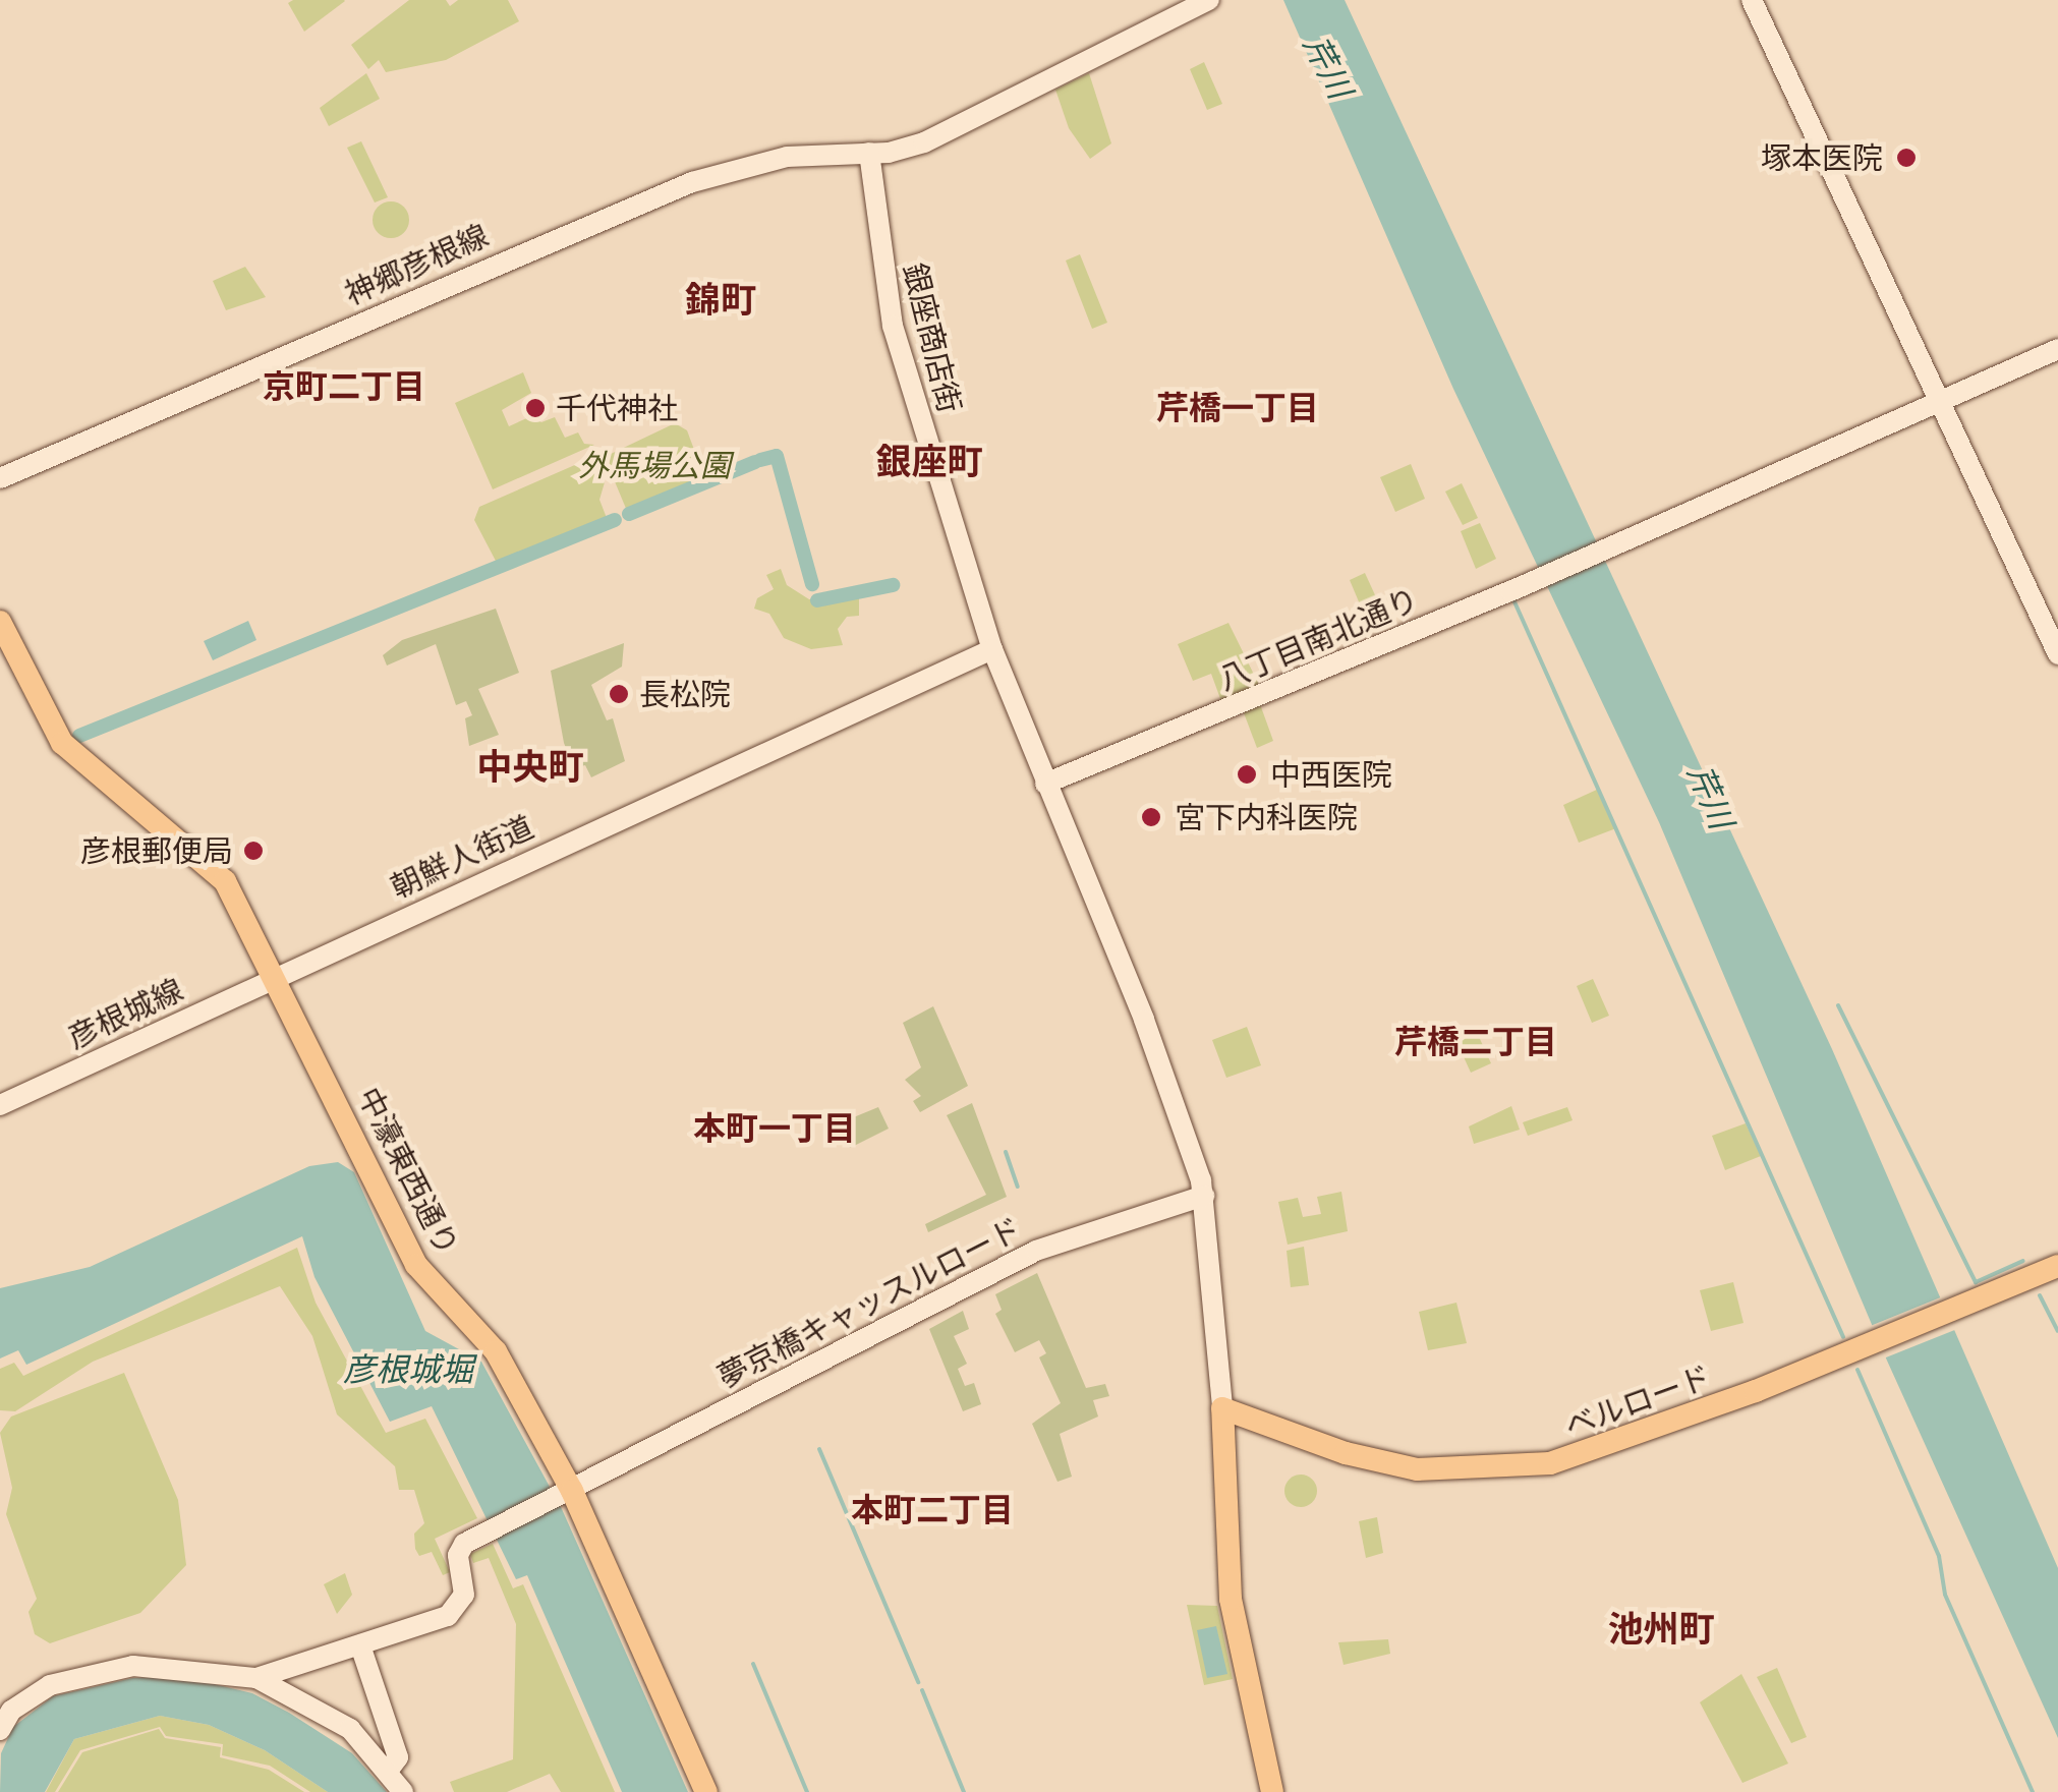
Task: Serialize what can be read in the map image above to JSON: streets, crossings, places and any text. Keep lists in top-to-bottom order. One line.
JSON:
{"streets":{"main road":["中濠東西通り","ベルロード"],"street":["神郷彦根線","銀座商店街","八丁目南北通り","朝鮮人街道","彦根城線","夢京橋キャッスルロード"]},"crossings":[["神郷彦根線","銀座商店街"],["銀座商店街","八丁目南北通り"],["銀座商店街","朝鮮人街道"],["銀座商店街","夢京橋キャッスルロード"],["銀座商店街","ベルロード"],["朝鮮人街道","彦根城線"],["朝鮮人街道","中濠東西通り"],["彦根城線","中濠東西通り"],["中濠東西通り","夢京橋キャッスルロード"]],"districts":["錦町","京町二丁目","芹橋一丁目","銀座町","中央町","芹橋二丁目","本町一丁目","本町二丁目","池州町"],"water":["芹川","彦根城堀"],"parks":["外馬場公園"],"places":["塚本医院","千代神社","長松院","中西医院","宮下内科医院","彦根郵便局"]}
